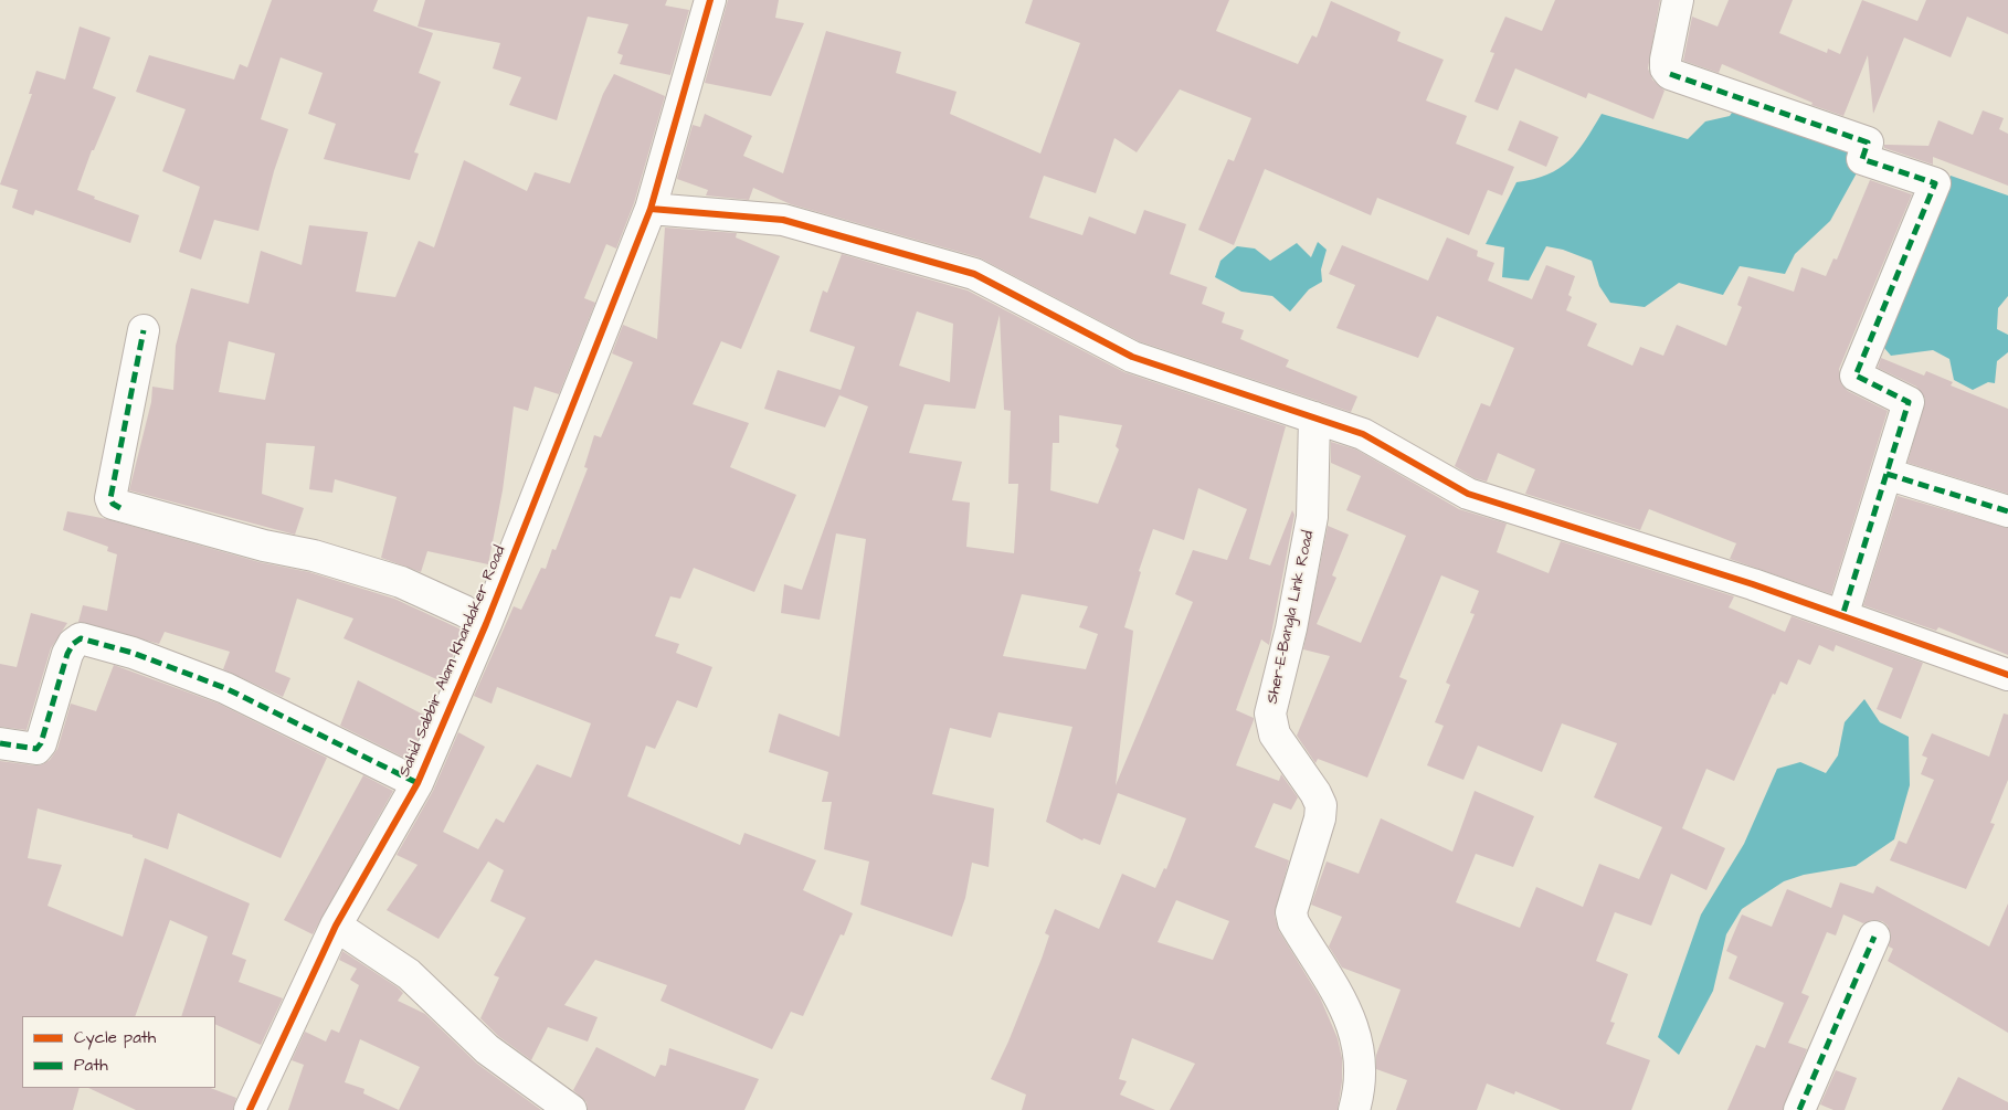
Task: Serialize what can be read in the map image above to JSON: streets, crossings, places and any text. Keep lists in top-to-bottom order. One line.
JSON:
{"streets":{"street":["Sher-E-Bangla Link Road","Sahid Sabbir Alam Khandaker Road"]},"legend":["Cycle path","Path"]}
